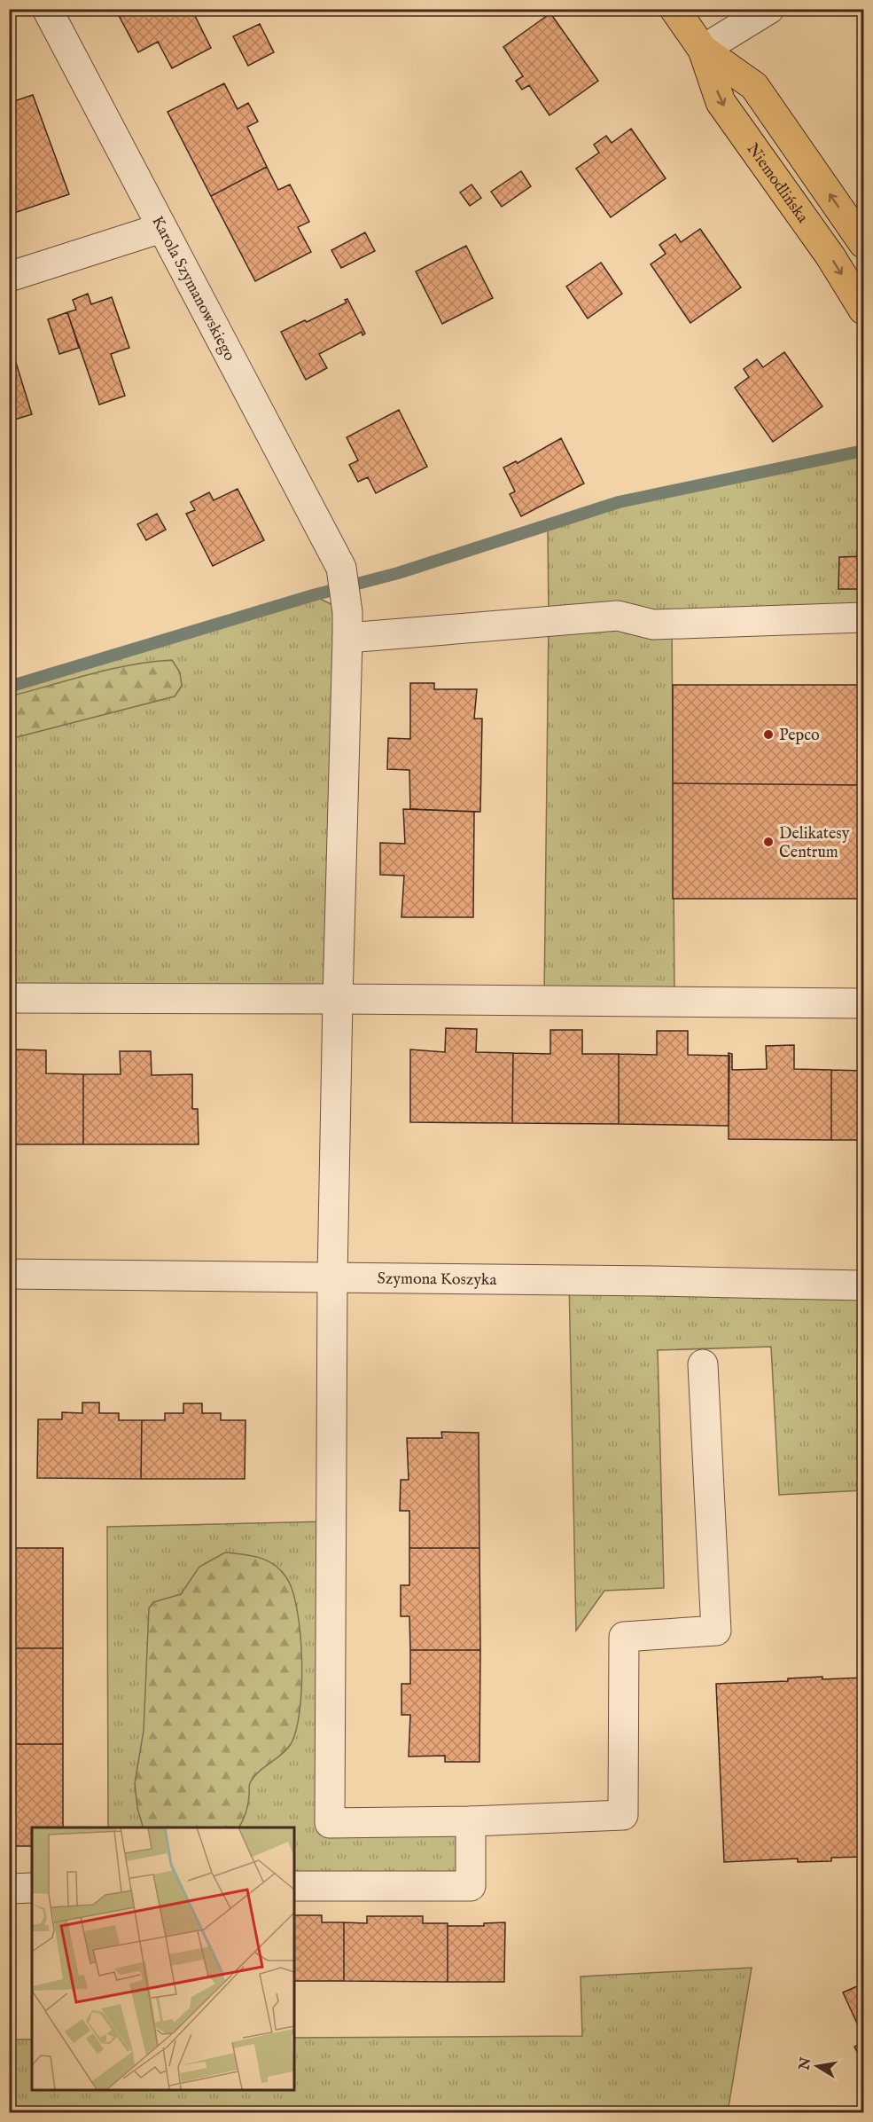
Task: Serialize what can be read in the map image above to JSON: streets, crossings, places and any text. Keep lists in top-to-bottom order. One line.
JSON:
{"streets":{"main road":["Niemodlińska"],"street":["Karola Szymanowskiego","Szymona Koszyka"]},"crossings":[["Karola Szymanowskiego","Szymona Koszyka"]],"places":["Pepco","Delikatesy Centrum"],"north":"left"}
